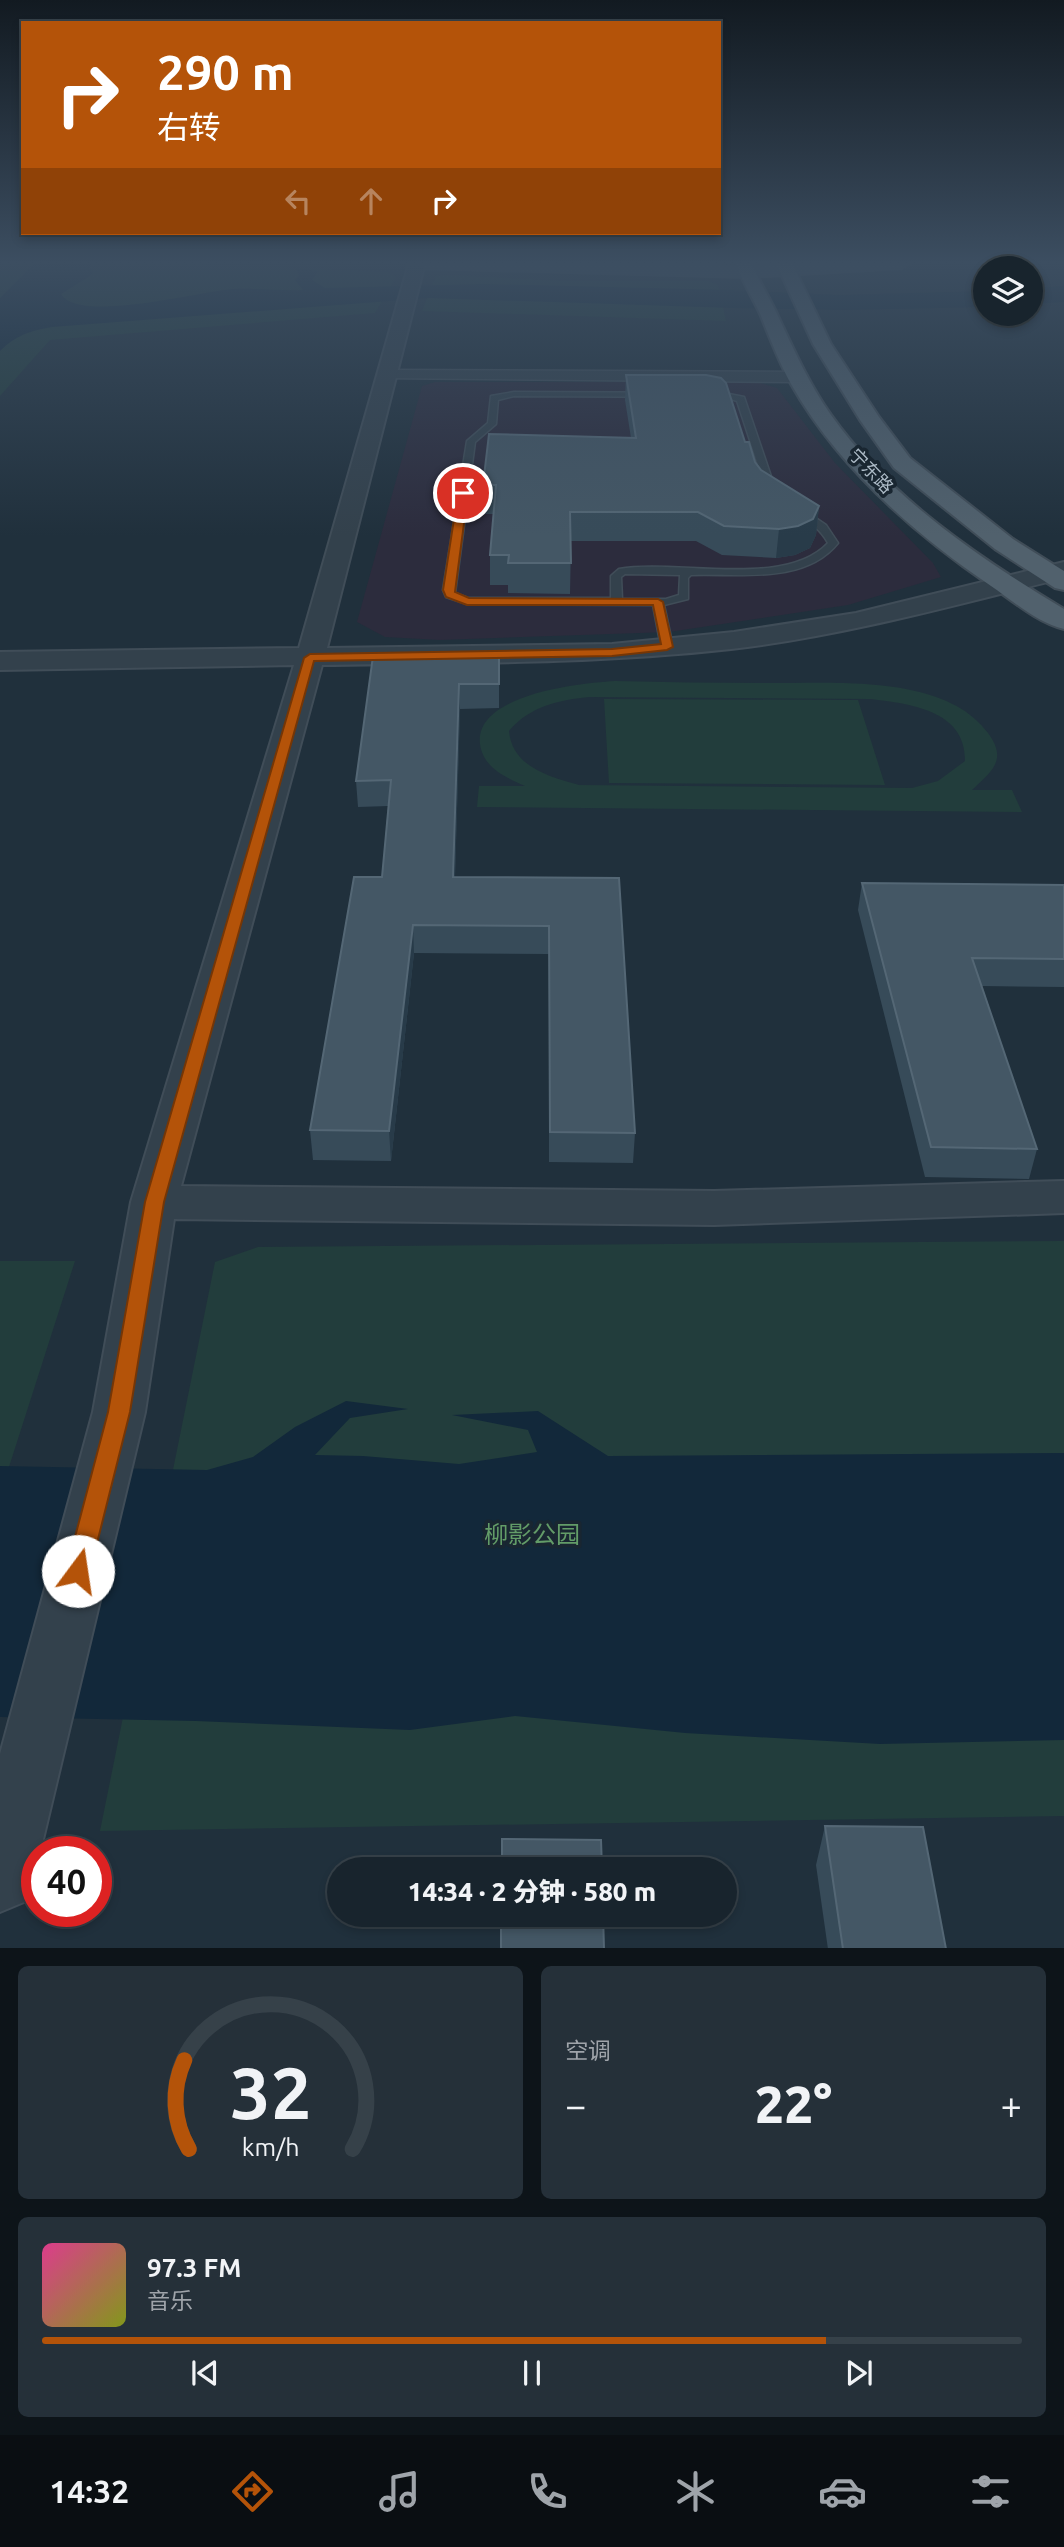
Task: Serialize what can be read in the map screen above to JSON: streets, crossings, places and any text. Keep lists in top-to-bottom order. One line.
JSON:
{"streets":{"main road":["宁东路"]},"parks":["柳影公园"],"page":{"turn":["290 m","右转"],"limit":"40","trip":"14:34 · 2 分钟 · 580 m","tile":"空调","heat":["−","22°","+"],"song":["97.3 FM","音乐"],"tabs":"14:32","gauge":["32","km/h"]}}
